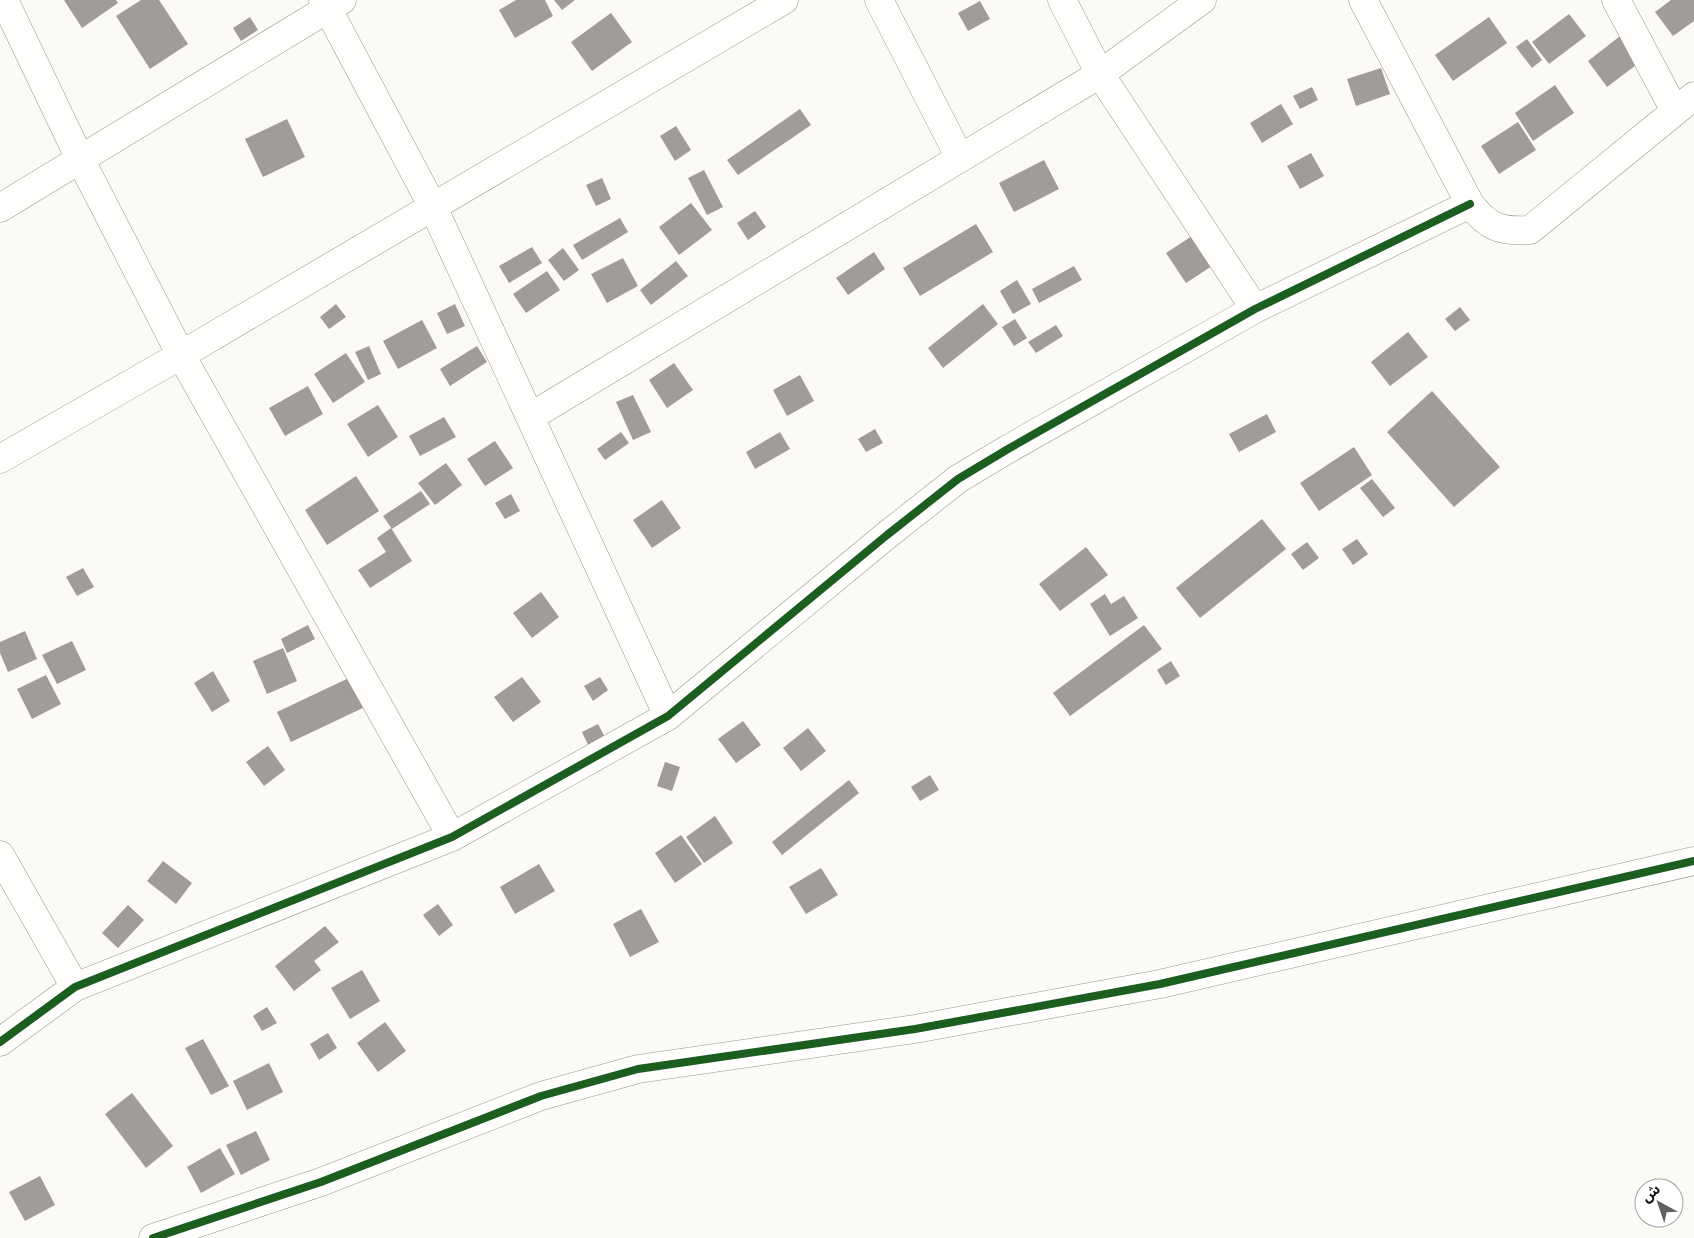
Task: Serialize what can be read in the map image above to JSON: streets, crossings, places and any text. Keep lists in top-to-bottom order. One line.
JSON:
{"north":"top left"}
